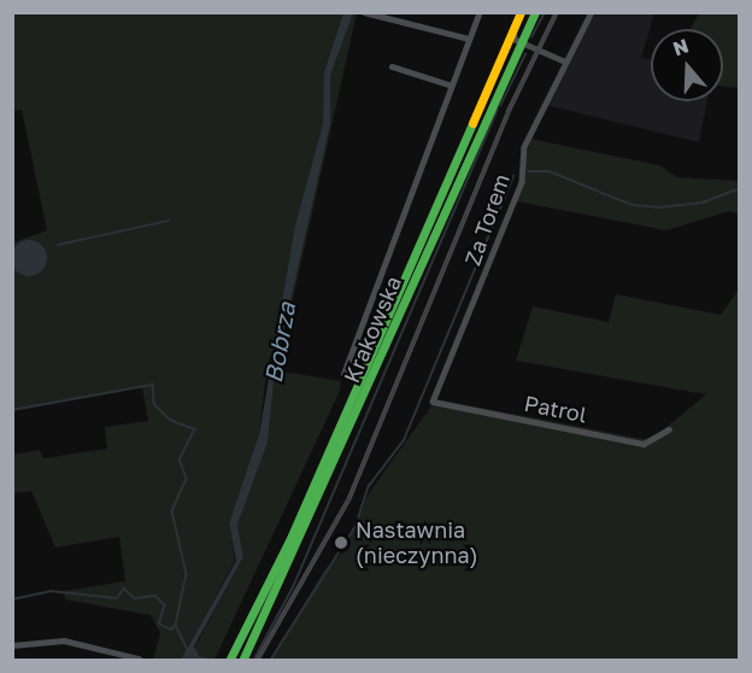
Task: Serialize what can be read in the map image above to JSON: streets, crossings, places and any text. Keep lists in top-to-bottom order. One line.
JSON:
{"streets":{"main road":["Krakowska"],"street":["Za Torem","Patrol"]},"crossings":[["Za Torem","Patrol"]],"water":["Bobrza"],"places":["Nastawnia (nieczynna)"],"north":"top"}
